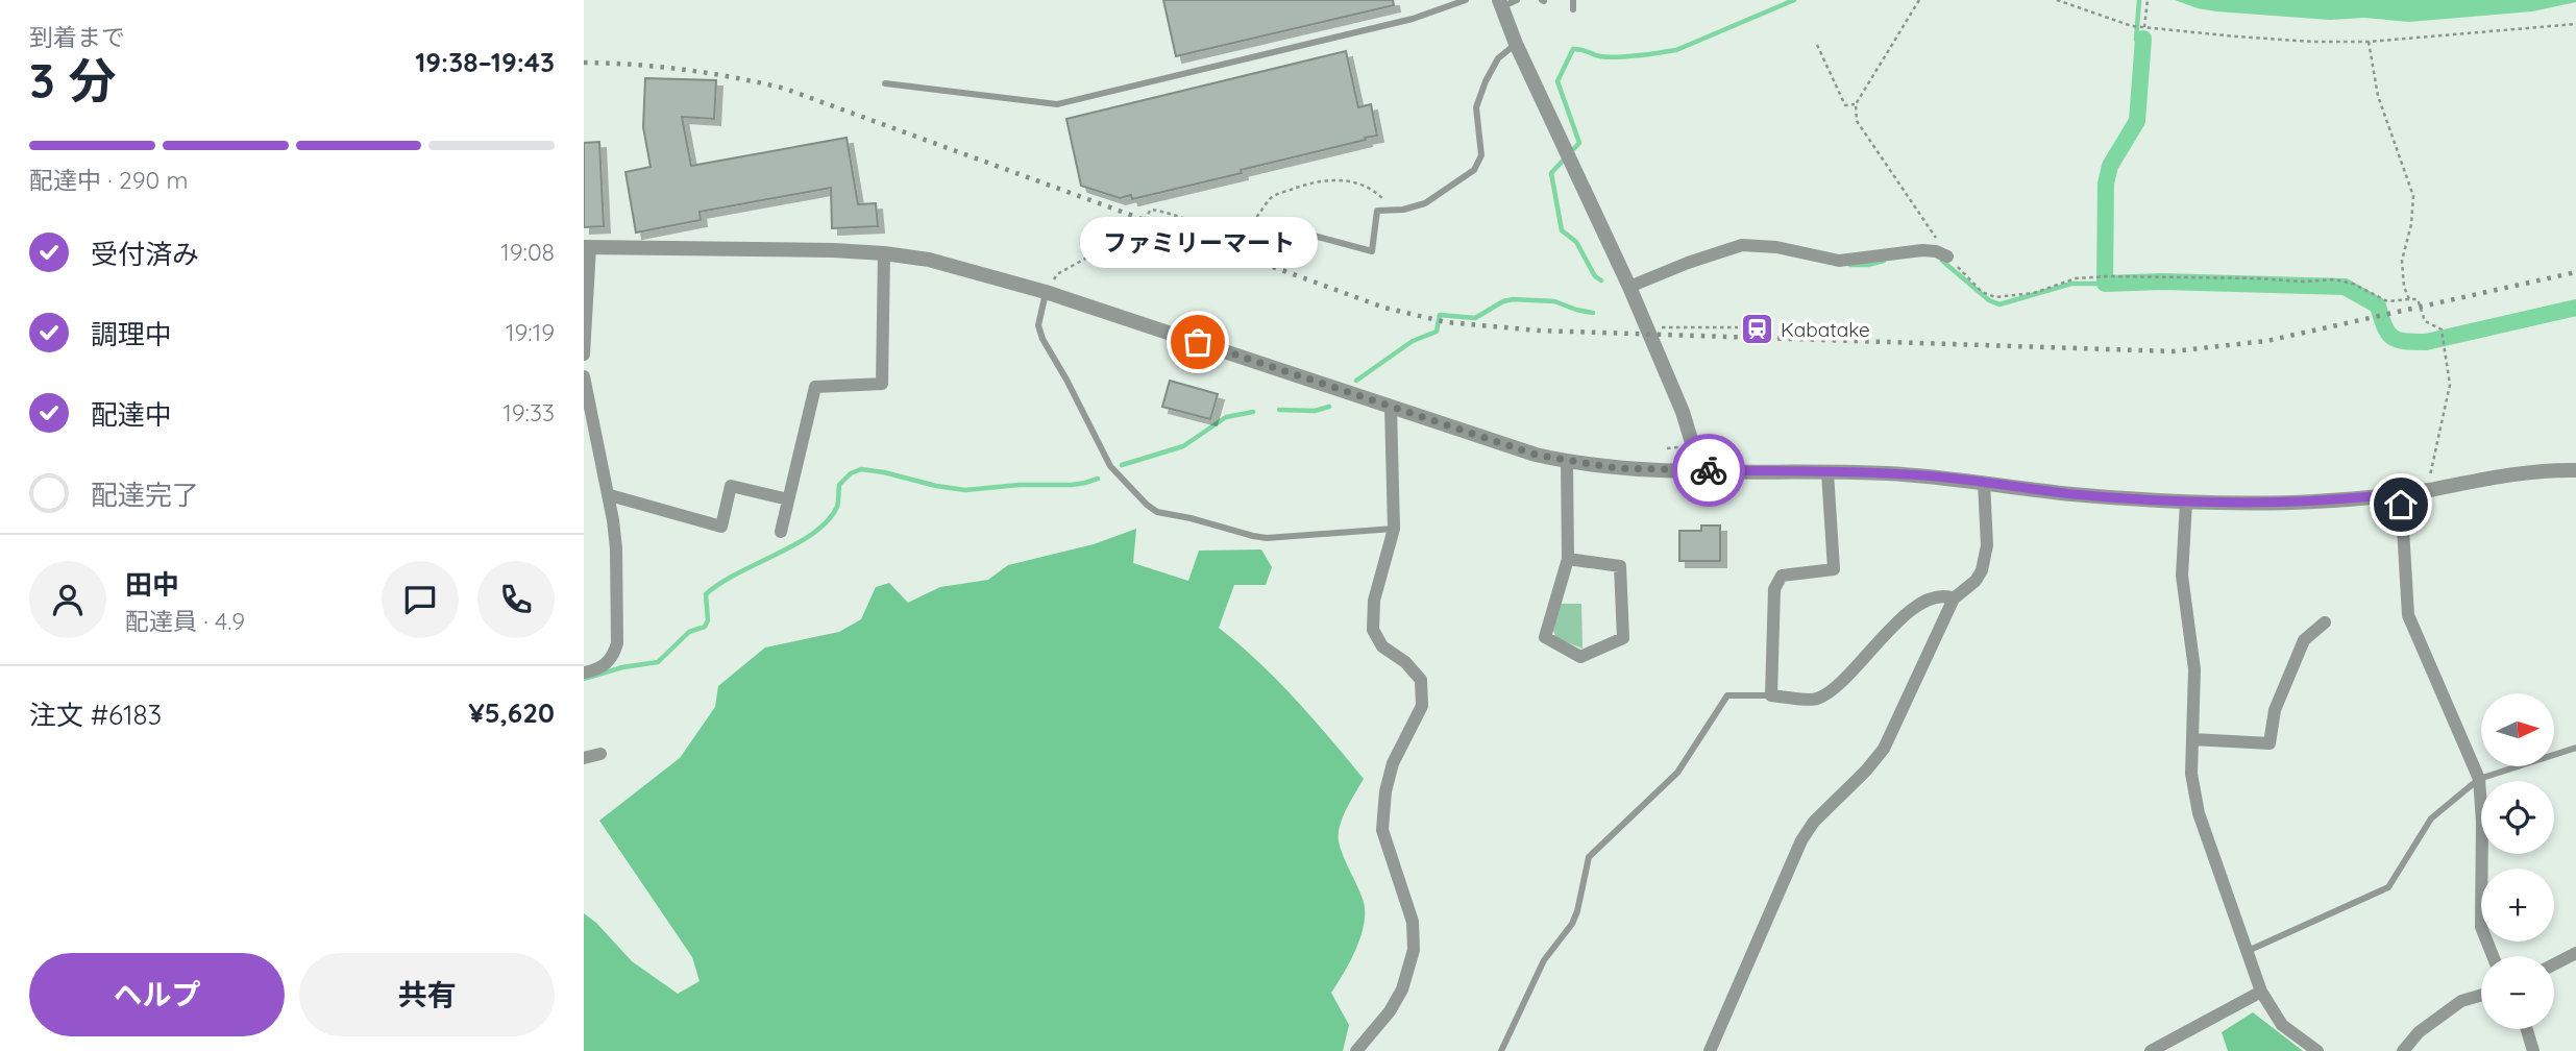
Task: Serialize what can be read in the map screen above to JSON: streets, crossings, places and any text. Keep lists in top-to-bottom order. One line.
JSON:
{"places":{"station":["Kabatake"],"other":["ファミリーマート"]},"north":"right","page":{"heading":["3 分","到着まで","19:38–19:43"],"panel":["田中","配達員 · 4.9","注文 #6183","¥5,620"],"bar":"配達中 · 290 m","list":[["受付済み","19:08"],["調理中","19:19"],["配達中","19:33"],"配達完了"],"bubble":"ファミリーマート","map_buttons":["+","−"],"buttons":["ヘルプ","共有"]}}
